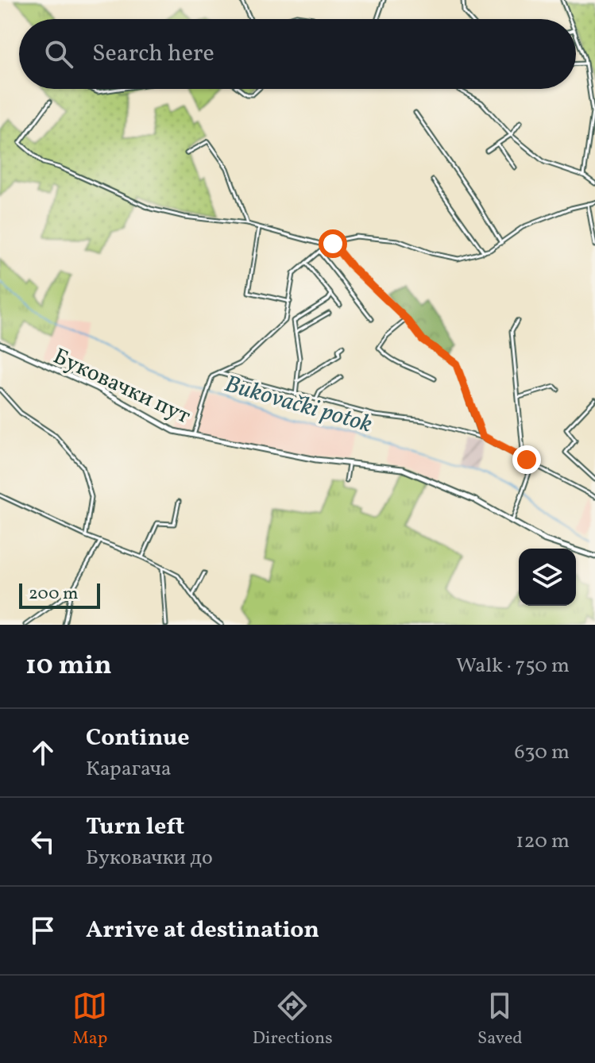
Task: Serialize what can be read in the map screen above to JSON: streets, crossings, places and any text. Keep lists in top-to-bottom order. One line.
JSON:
{"streets":{"street":["Буковачки пут"]},"water":["Bukovački potok"],"scale_bar":"200 m","page":{"search":"Search here","scale":"200 m","heading":["10 min","Walk · 750 m"],"list":[["Continue","Карагача","630 m"],["Turn left","Буковачки до","120 m"],"Arrive at destination"],"nav":["Map","Directions","Saved"]}}
